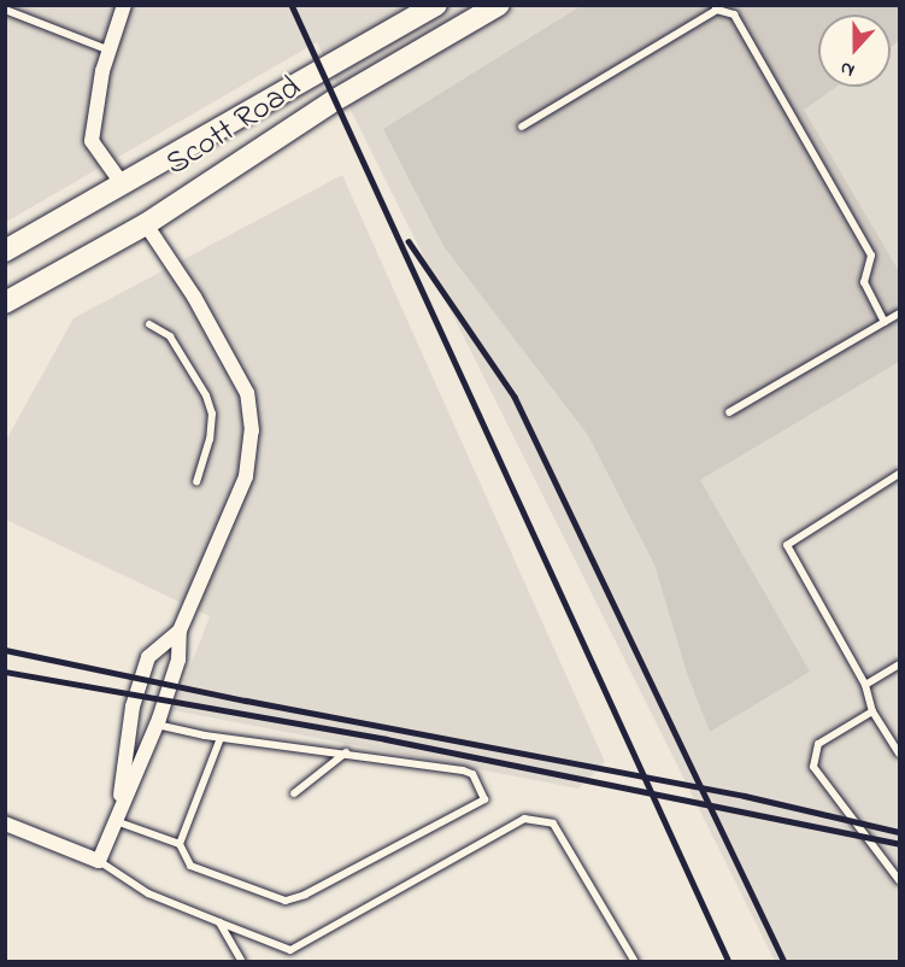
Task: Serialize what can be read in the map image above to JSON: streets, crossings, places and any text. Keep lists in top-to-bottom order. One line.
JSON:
{"streets":{"main road":["Scott Road"]},"north":"bottom"}
